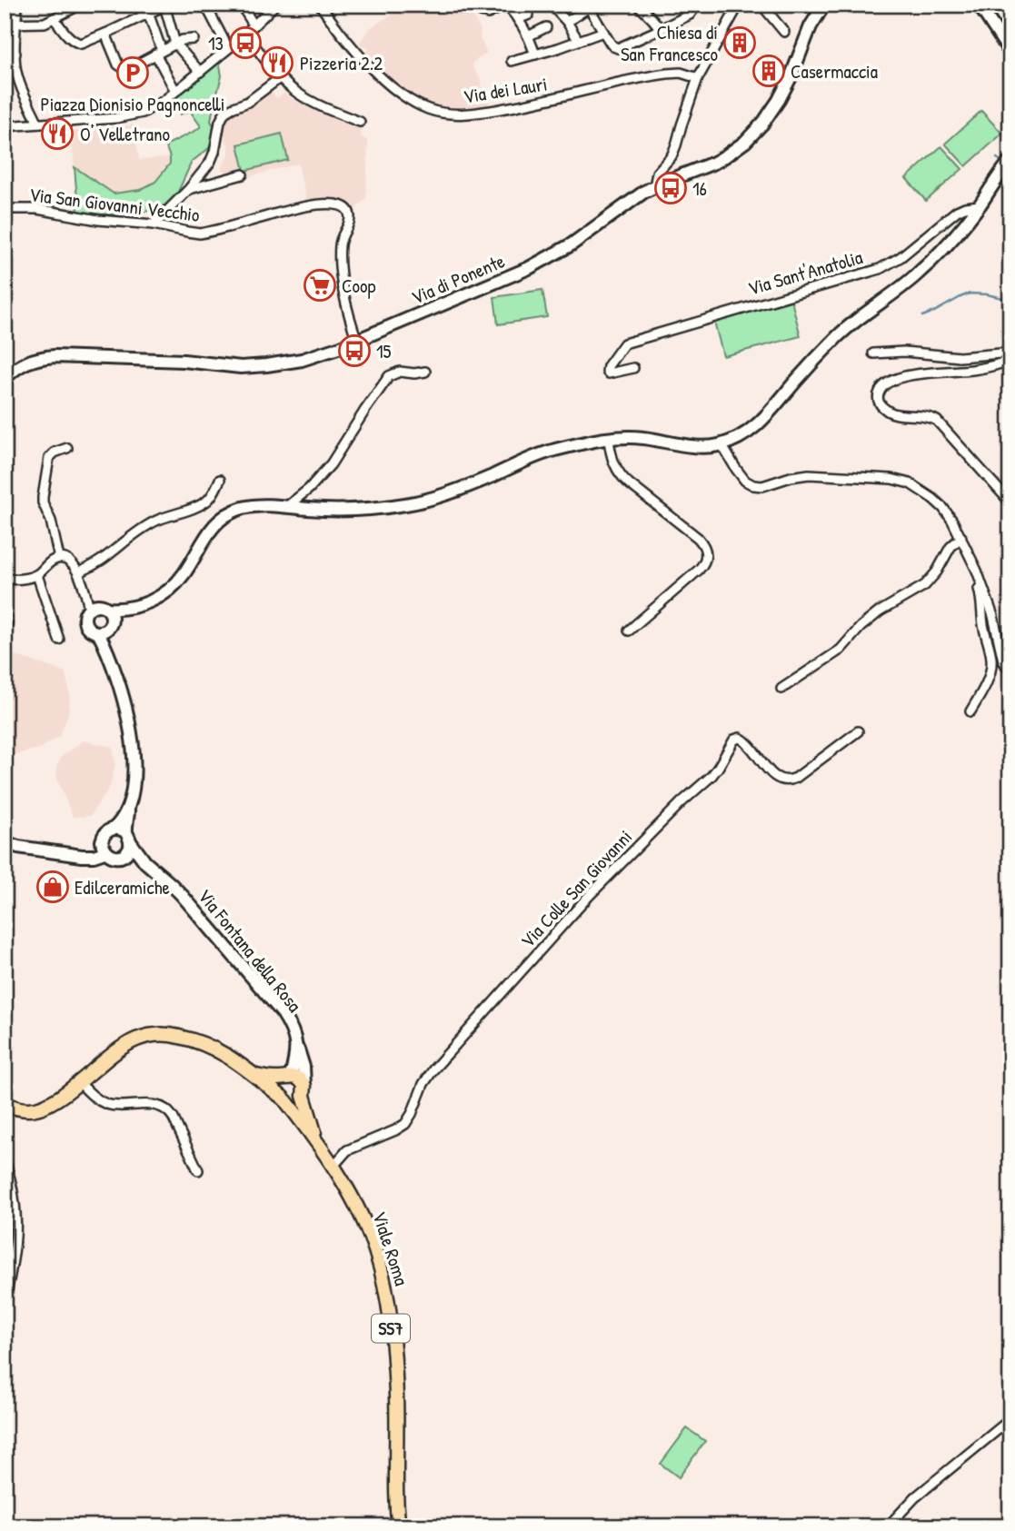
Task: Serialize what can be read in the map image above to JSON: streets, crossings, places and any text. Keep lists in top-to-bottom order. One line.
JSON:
{"streets":{"main road":["Via di Ponente","Via Fontana della Rosa","Viale Roma","SS7"],"street":["Via dei Lauri","Via San Giovanni Vecchio","Via Sant'Anatolia","Via Colle San Giovanni"]},"crossings":[["Via San Giovanni Vecchio","Via di Ponente"],["Via Colle San Giovanni","Viale Roma"],["Via Fontana della Rosa","Viale Roma"]],"places":{"bus stop":["13","16","15"],"building":["Chiesa di San Francesco","Casermaccia"],"restaurant":["Pizzeria 2.2","O' Velletrano"],"parking":["Piazza Dionisio Pagnoncelli"],"supermarket":["Coop"],"shop":["Edilceramiche"]}}
